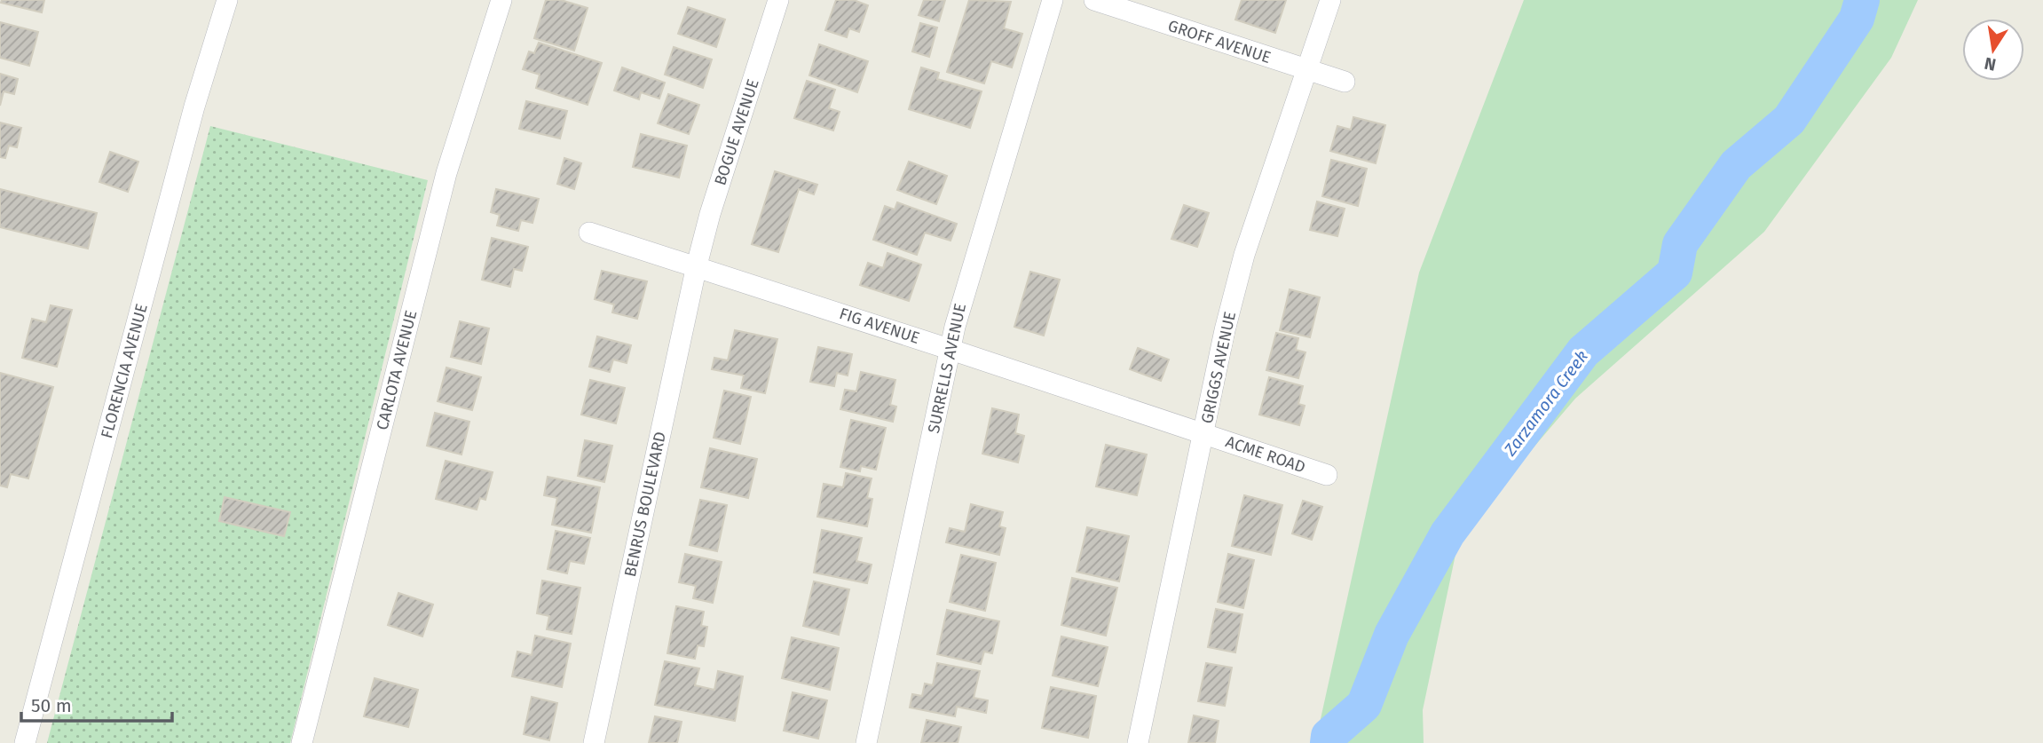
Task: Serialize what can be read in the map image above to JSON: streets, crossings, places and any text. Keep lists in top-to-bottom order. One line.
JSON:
{"streets":{"street":["GROFF AVENUE","BOGUE AVENUE","FIG AVENUE","GRIGGS AVENUE","SURRELLS AVENUE","CARLOTA AVENUE","FLORENCIA AVENUE","ACME ROAD","BENRUS BOULEVARD"]},"crossings":[["GROFF AVENUE","GRIGGS AVENUE"],["BOGUE AVENUE","FIG AVENUE"],["BOGUE AVENUE","BENRUS BOULEVARD"],["FIG AVENUE","GRIGGS AVENUE"],["FIG AVENUE","SURRELLS AVENUE"],["FIG AVENUE","ACME ROAD"],["FIG AVENUE","BENRUS BOULEVARD"],["GRIGGS AVENUE","ACME ROAD"]],"water":["Zarzamora Creek"],"scale_bar":"50 m","north":"bottom"}
